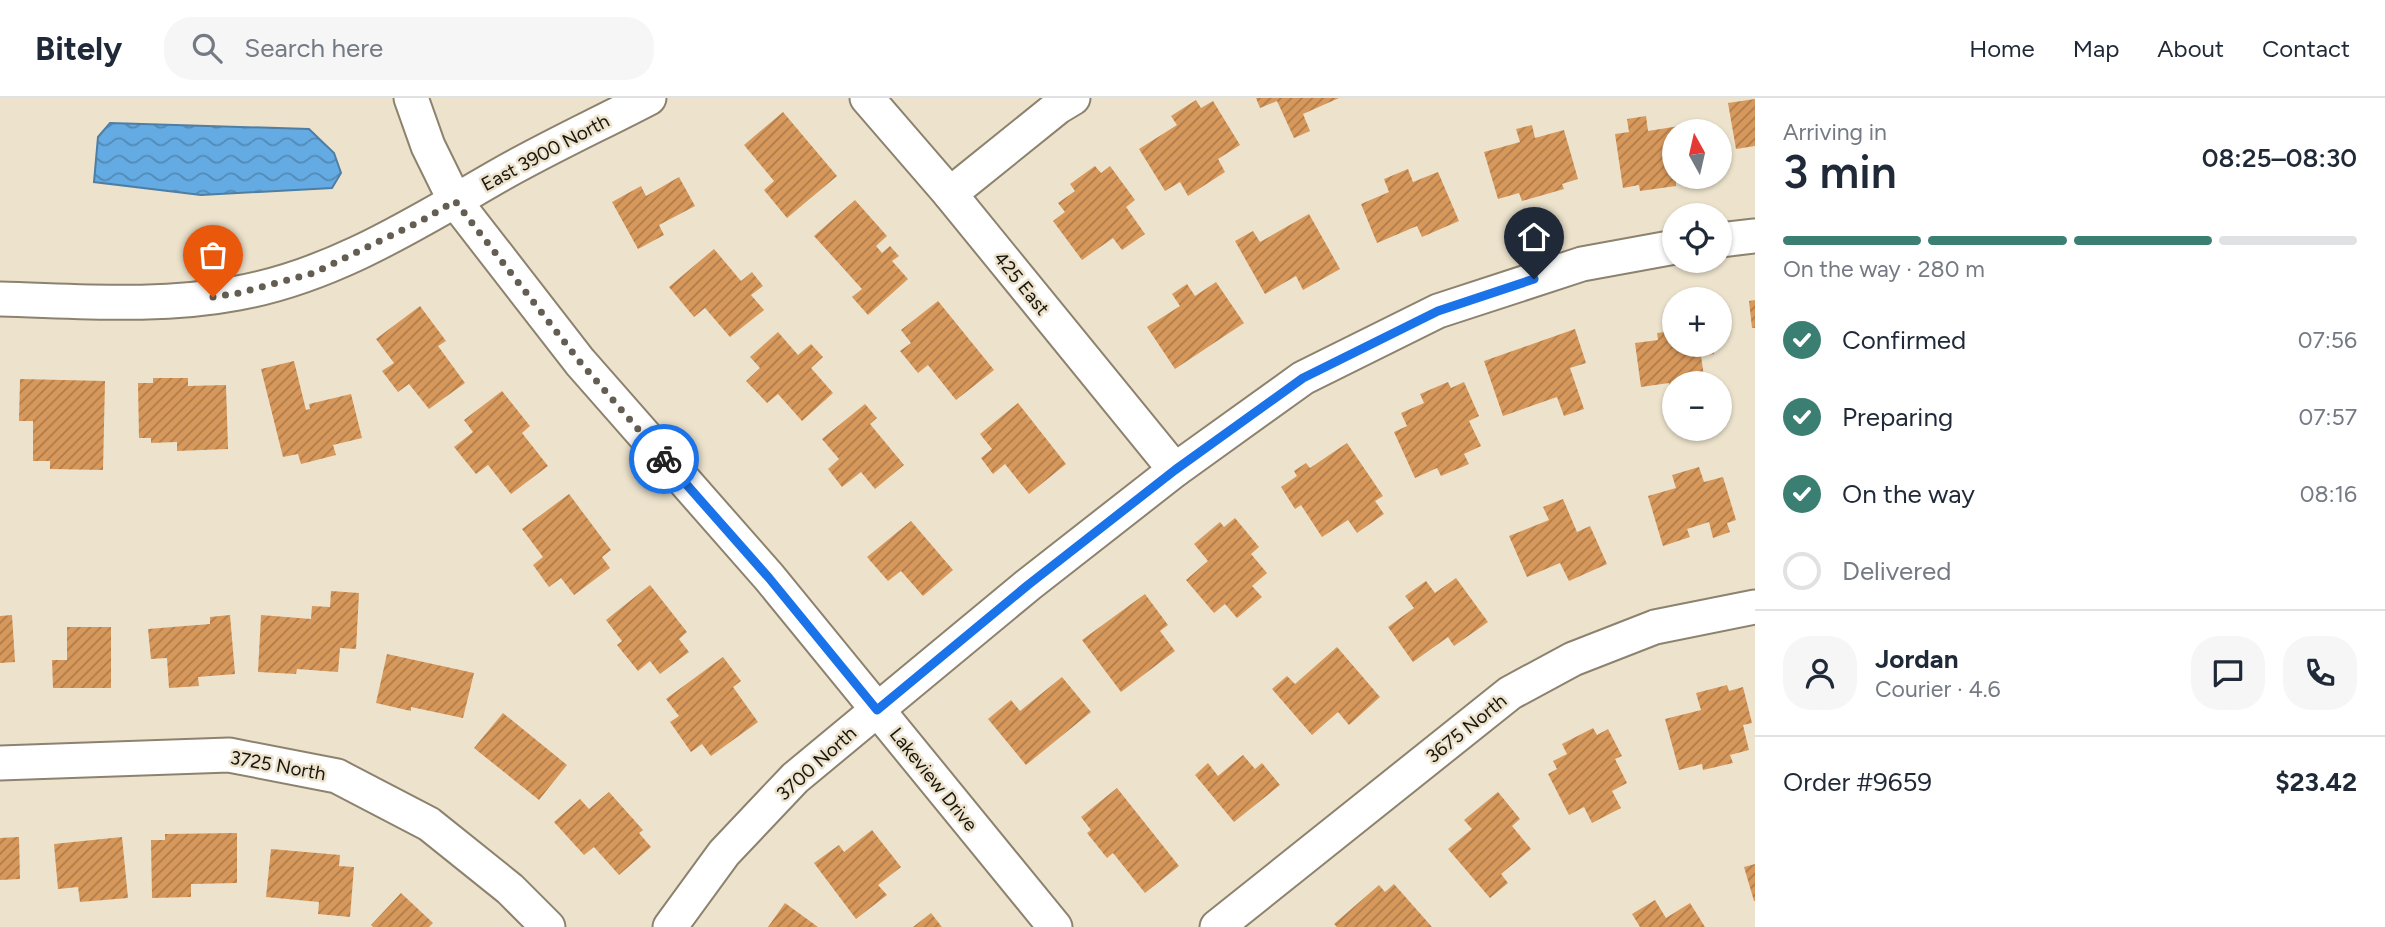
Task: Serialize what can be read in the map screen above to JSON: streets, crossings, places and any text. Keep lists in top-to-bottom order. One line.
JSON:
{"streets":{"street":["East 3900 North","425 East","3675 North","3700 North","3725 North","Lakeview Drive"]},"crossings":[["East 3900 North","Lakeview Drive"],["425 East","3700 North"],["3700 North","Lakeview Drive"]],"north":"top","page":{"header":"Bitely","search":"Search here","nav":["Home","Map","About","Contact"],"heading":["3 min","Arriving in","08:25–08:30"],"panel":["Jordan","Courier · 4.6","Order #9659","$23.42"],"map_buttons":["+","−"],"bar":"On the way · 280 m","list":[["Confirmed","07:56"],["Preparing","07:57"],["On the way","08:16"],"Delivered"]}}
